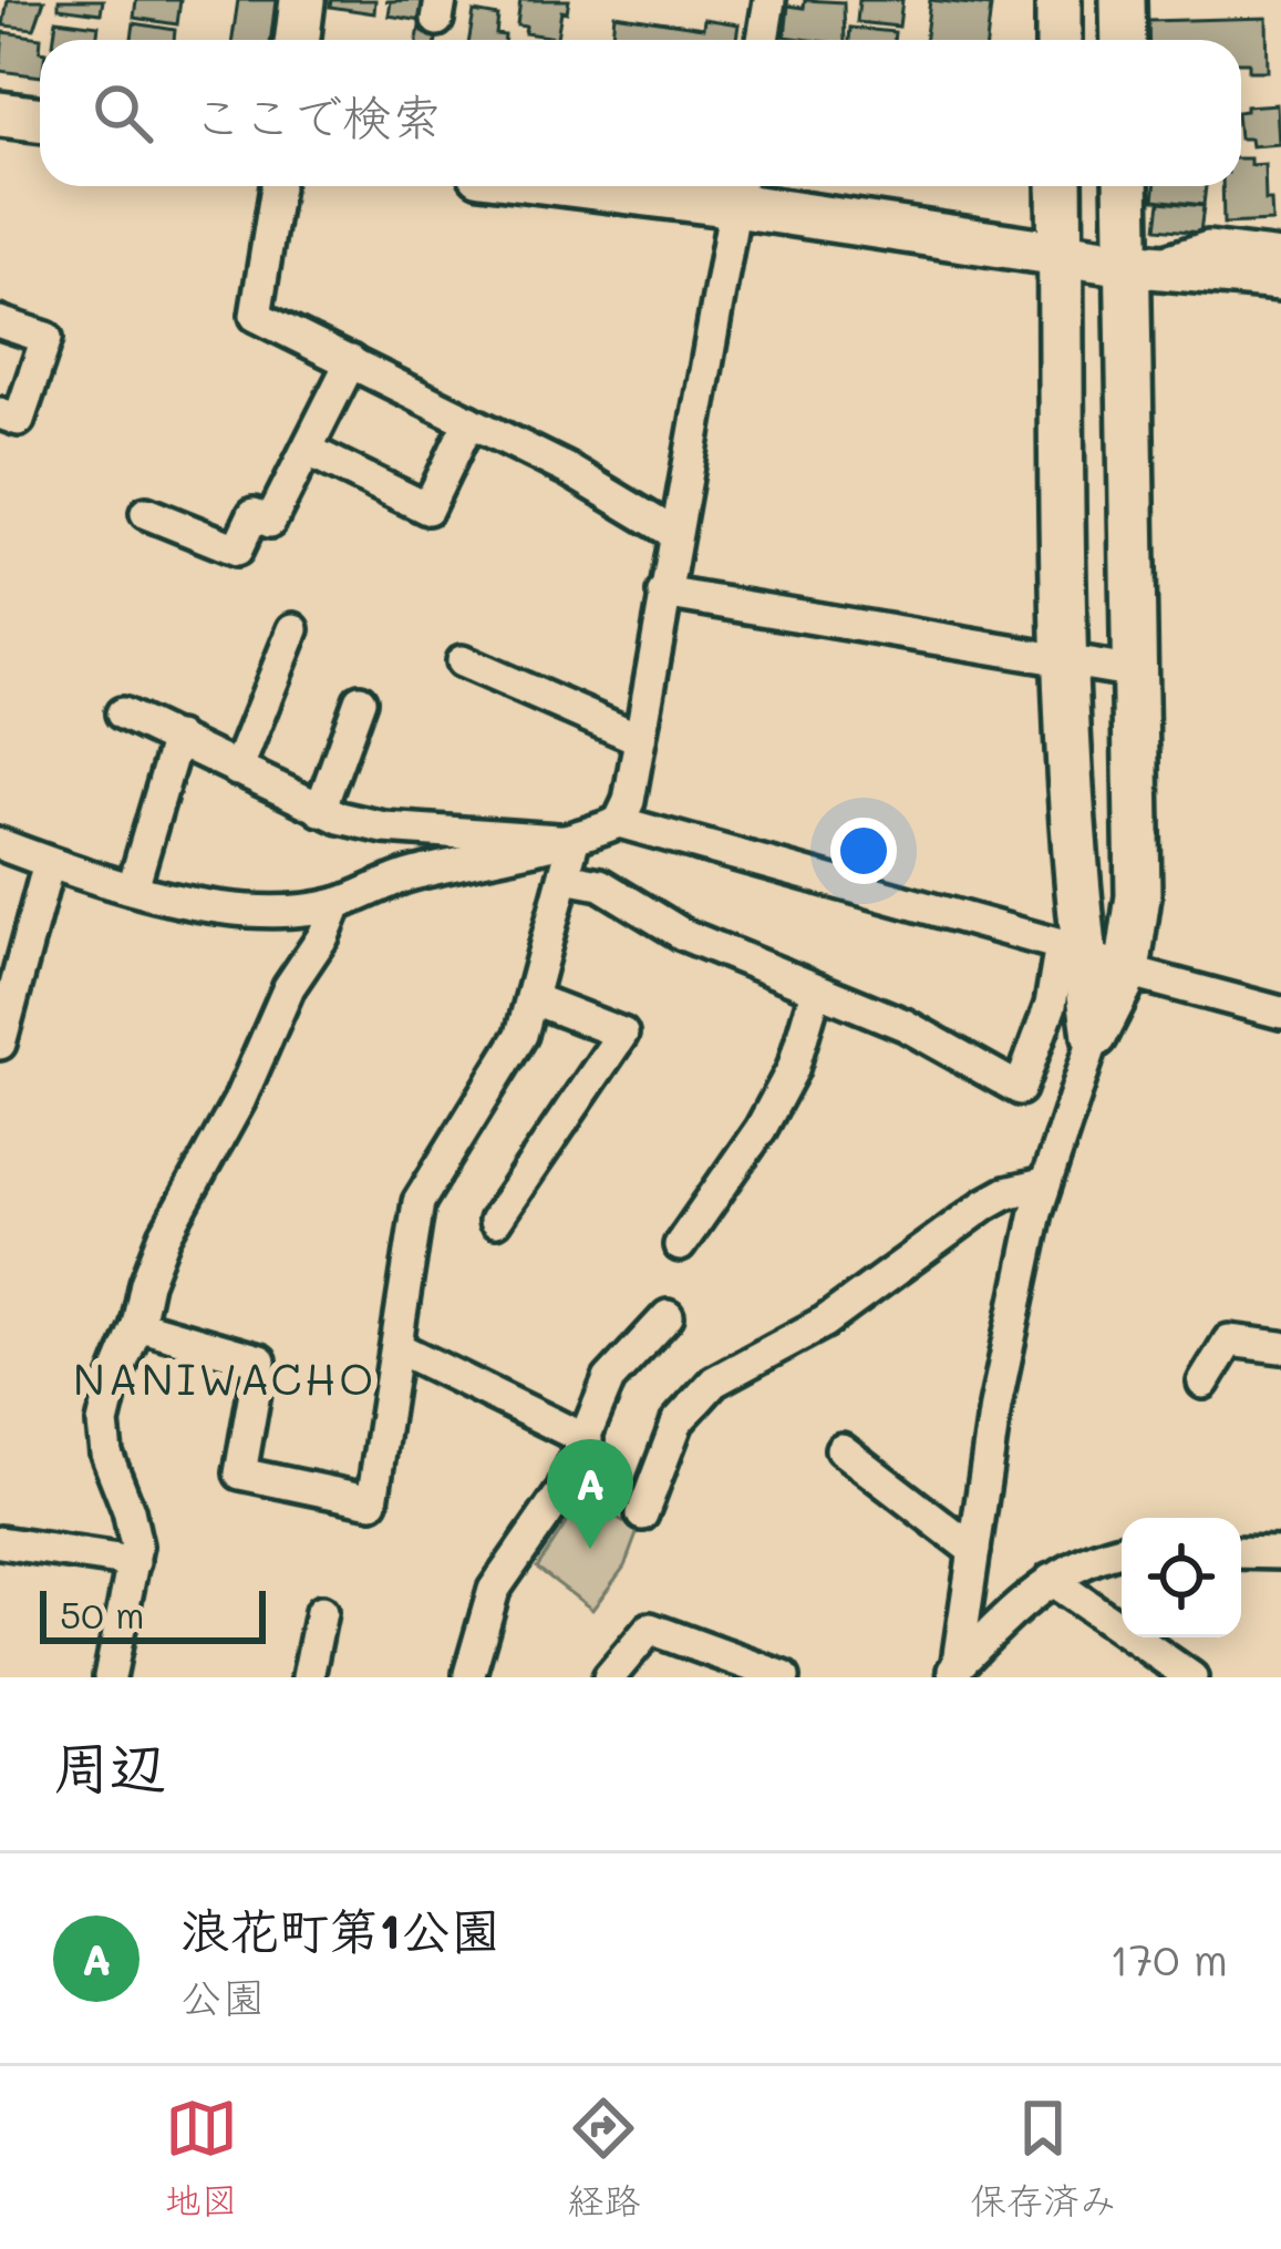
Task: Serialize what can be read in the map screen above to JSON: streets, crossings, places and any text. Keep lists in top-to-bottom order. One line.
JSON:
{"districts":["NANIWACHO"],"scale_bar":"50 m","page":{"search":"ここで検索","pins":"A","scale":"50 m","heading":"周辺","list":[{"mark":"A","name":"浪花町第1公園","note":"公園","value":"170 m"}],"nav":["地図","経路","保存済み"]}}
